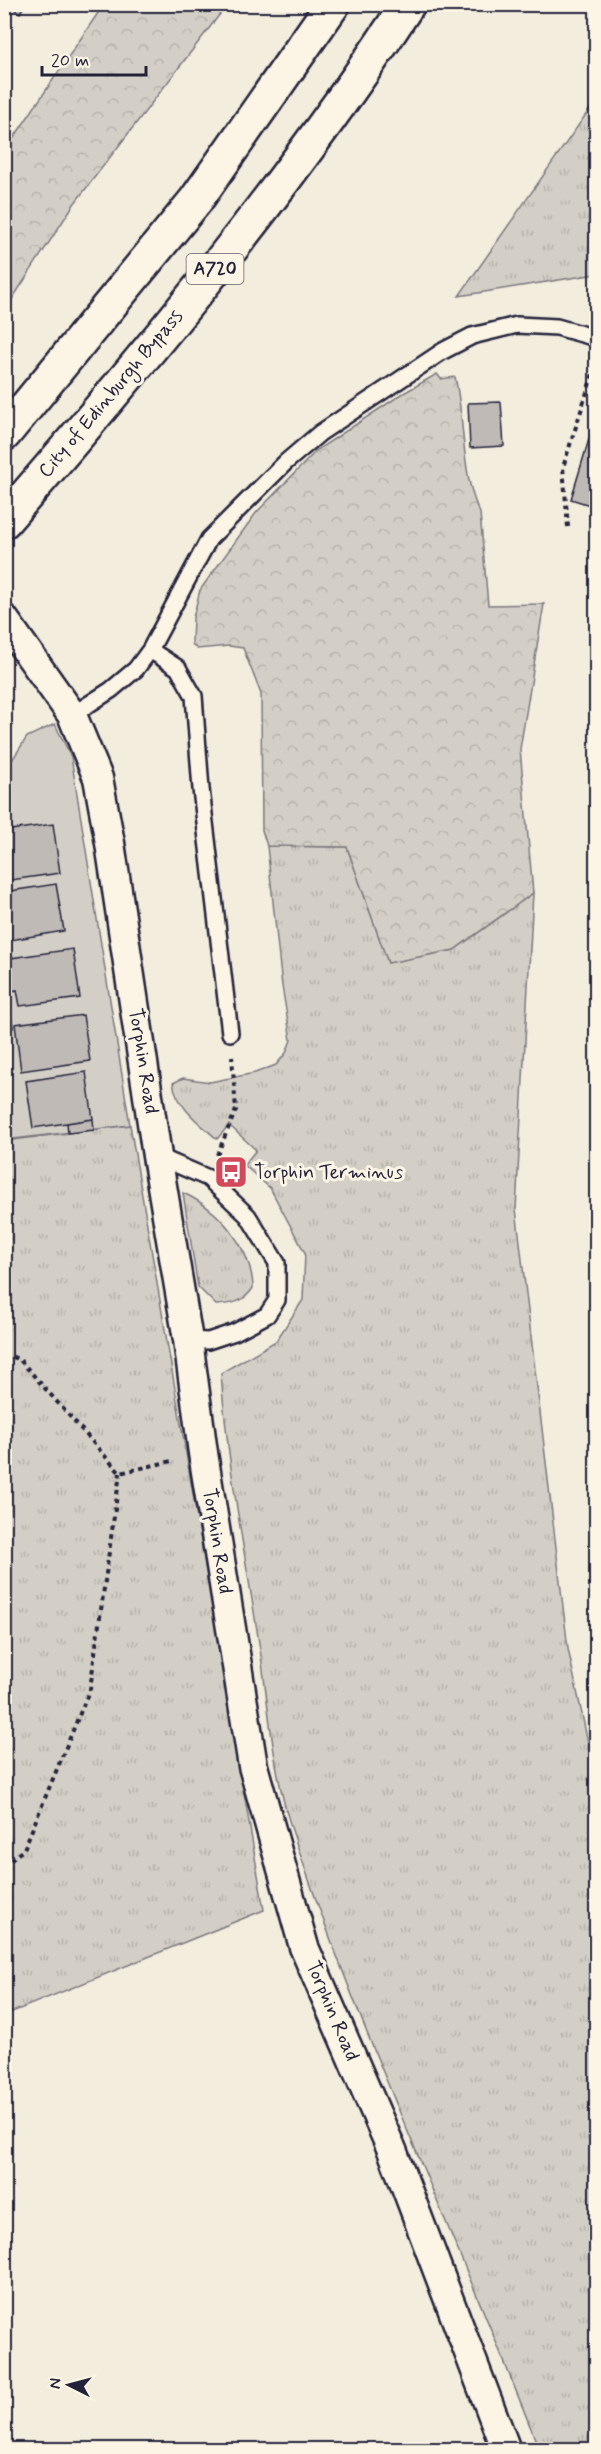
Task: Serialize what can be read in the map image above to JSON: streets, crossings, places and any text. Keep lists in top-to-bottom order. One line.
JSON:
{"streets":{"highway":["A720","City of Edinburgh Bypass"],"street":["Torphin Road"]},"places":{"bus stop":["Torphin Terminus"]},"scale_bar":"20 m","north":"left"}
